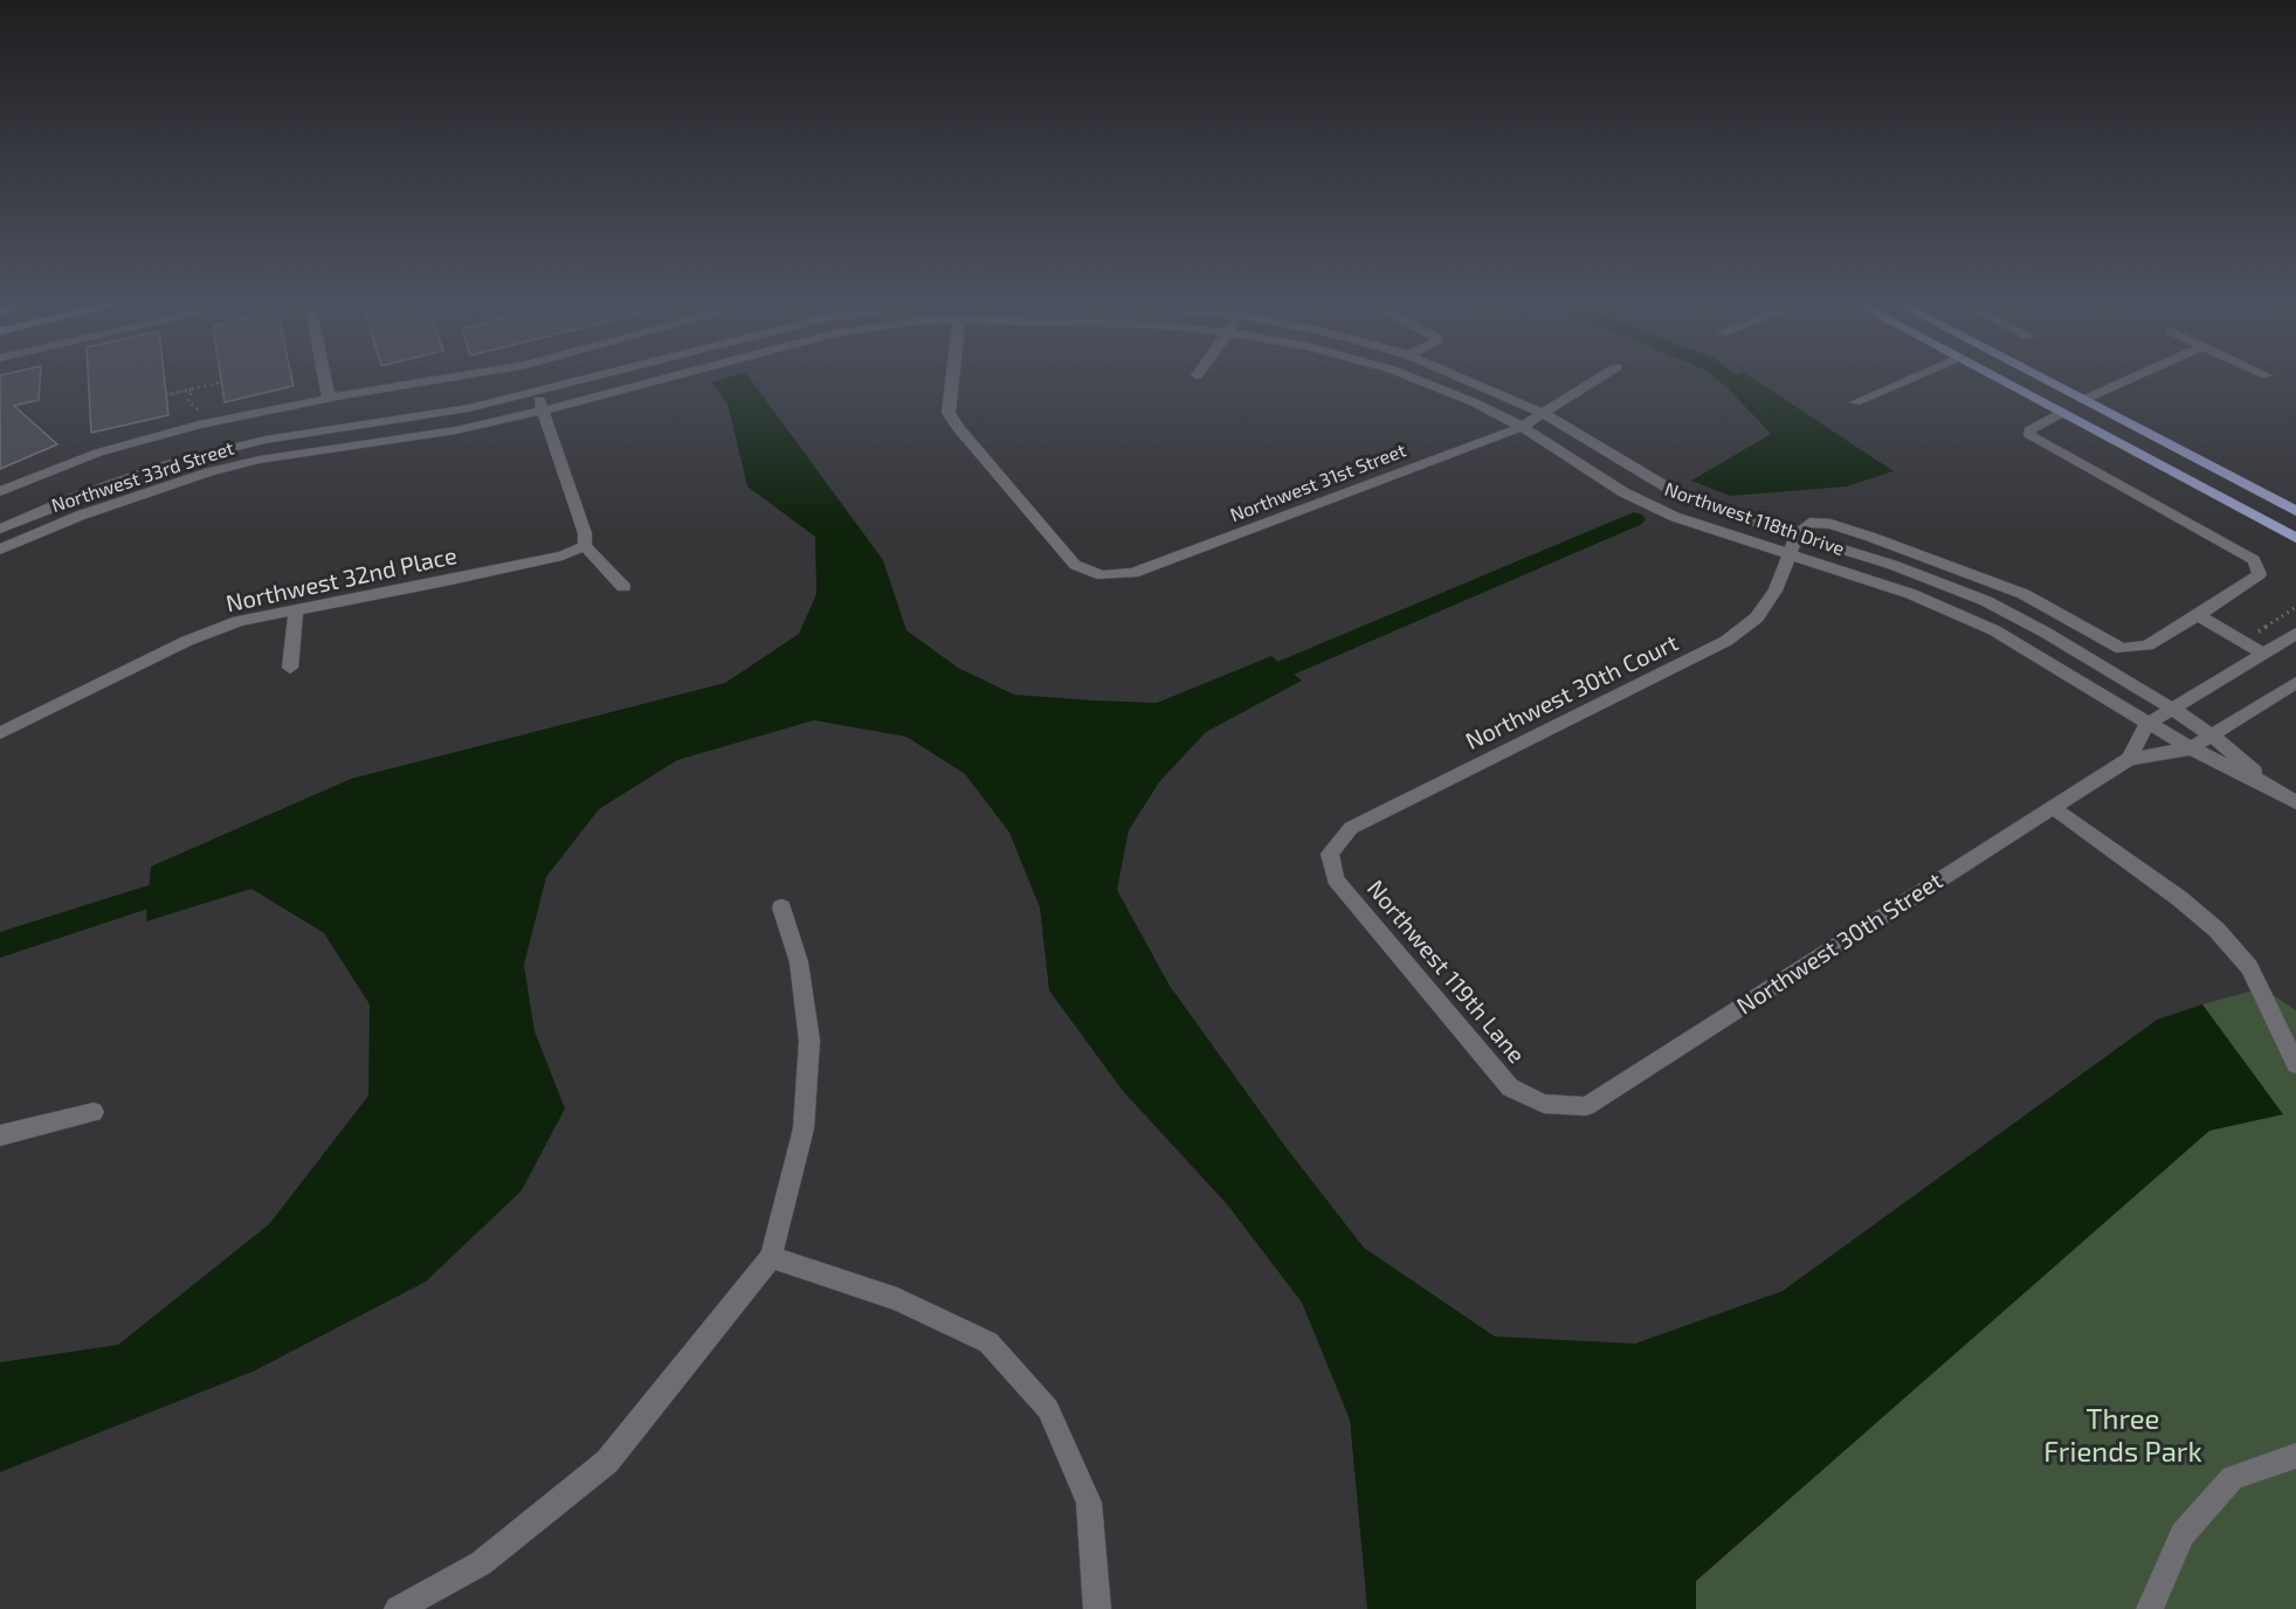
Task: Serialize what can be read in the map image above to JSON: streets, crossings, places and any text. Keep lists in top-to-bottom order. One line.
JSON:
{"streets":{"street":["Northwest 33rd Street","Northwest 31st Street","Northwest 118th Drive","Northwest 32nd Place","Northwest 30th Court","Northwest 30th Street","Northwest 119th Lane"]},"crossings":[["Northwest 31st Street","Northwest 118th Drive"],["Northwest 118th Drive","Northwest 30th Court"],["Northwest 118th Drive","Northwest 30th Street"],["Northwest 30th Court","Northwest 119th Lane"],["Northwest 30th Street","Northwest 119th Lane"]],"parks":["Three Friends Park"]}
